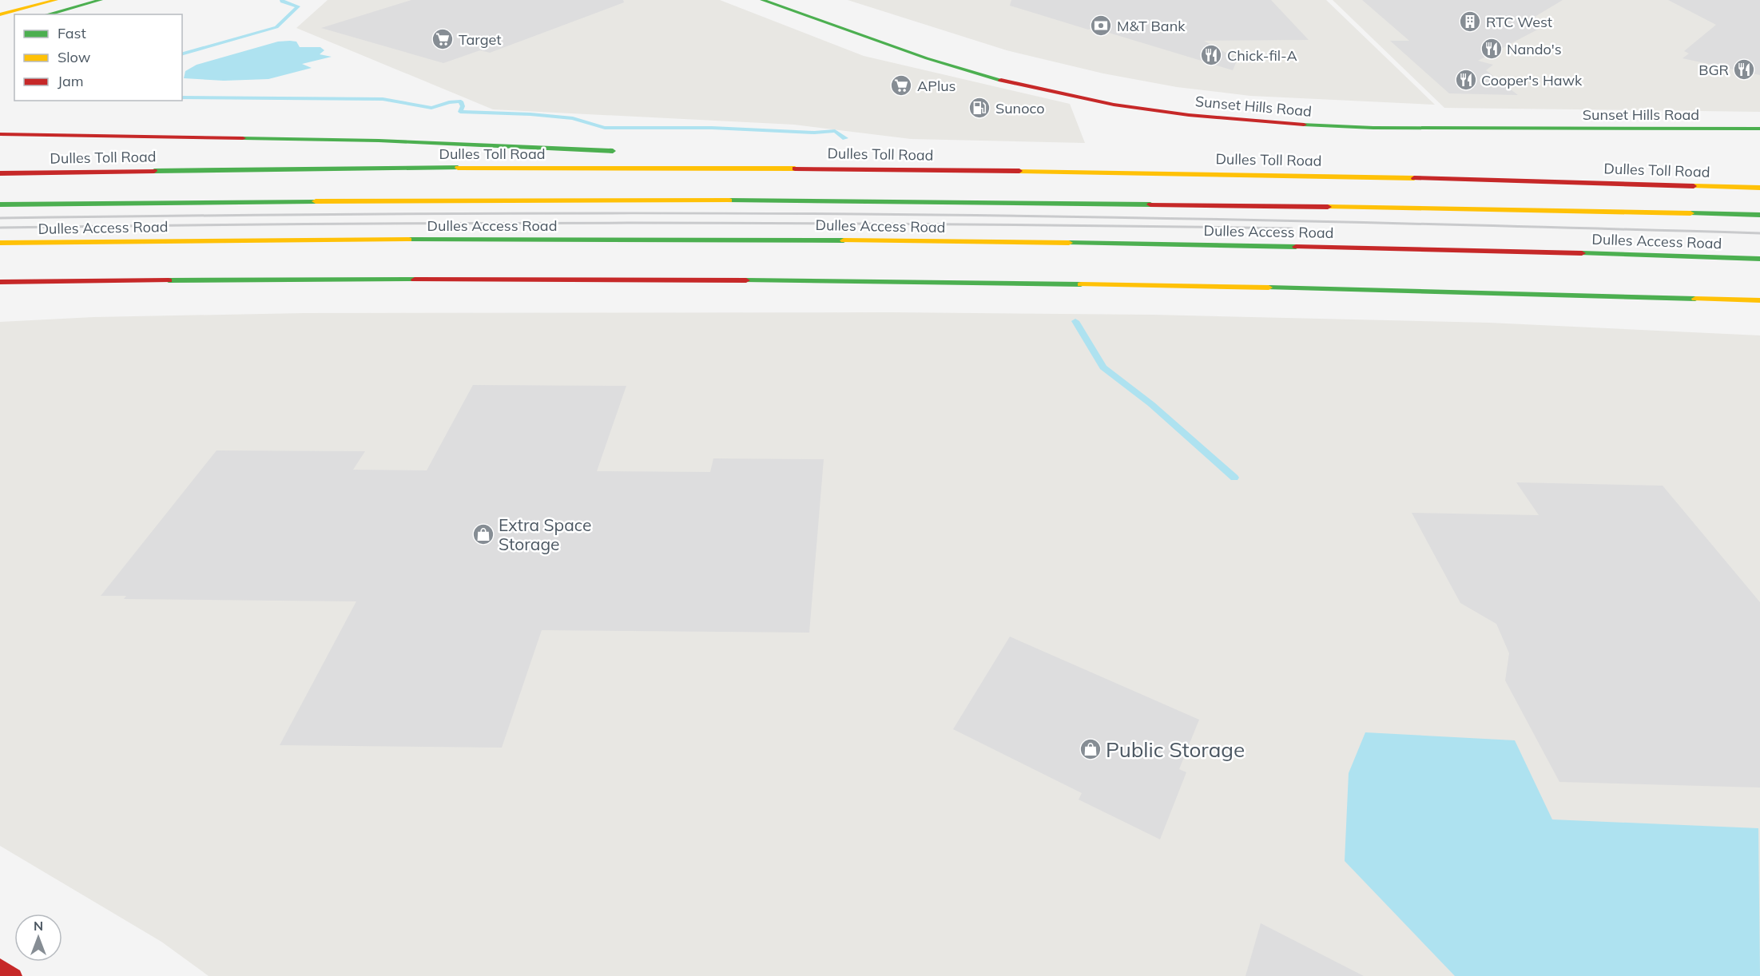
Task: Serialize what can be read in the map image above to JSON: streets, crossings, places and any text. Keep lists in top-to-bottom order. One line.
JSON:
{"streets":{"main road":["Sunset Hills Road","Dulles Toll Road","Dulles Access Road"]},"places":{"building":["RTC West"],"bank":["M&T Bank"],"supermarket":["Target","APlus"],"restaurant":["Nando's","Chick-fil-A","BGR","Cooper's Hawk"],"fuel station":["Sunoco"],"shop":["Extra Space Storage","Public Storage"]},"legend":["Fast","Slow","Jam"],"north":"top"}
